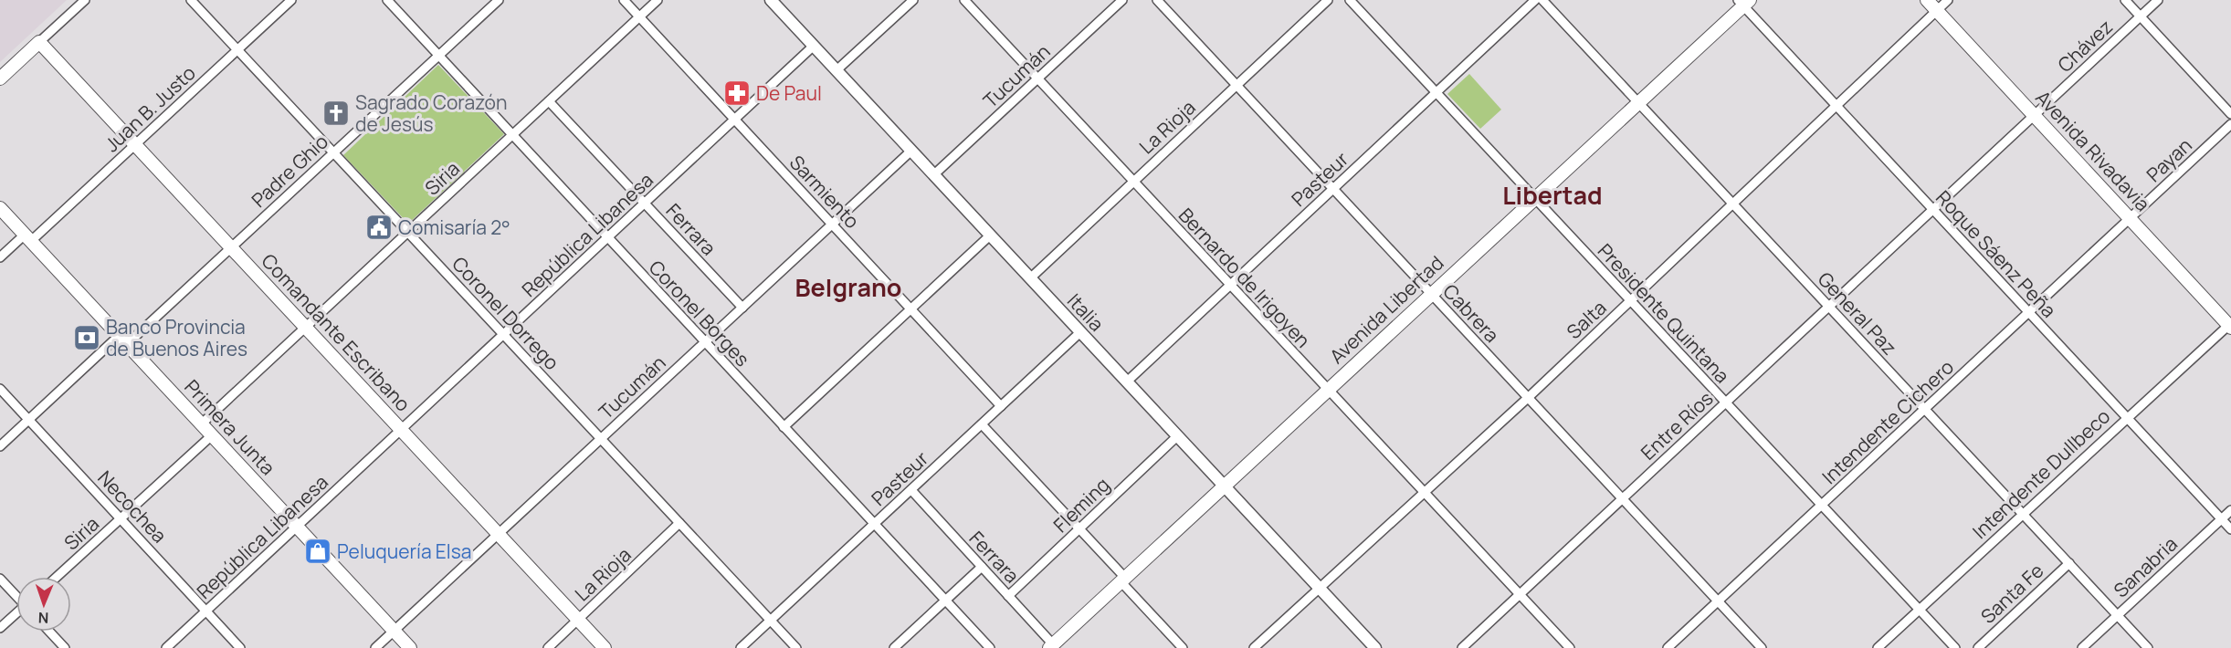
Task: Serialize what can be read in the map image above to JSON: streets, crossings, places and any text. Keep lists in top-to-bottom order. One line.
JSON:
{"streets":{"main road":["Avenida Rivadavia","Avenida Libertad","Comandante Escribano","Primera Junta"],"street":["Chávez","Tucumán","Juan B. Justo","La Rioja","Payan","Padre Ghio","Siria","Pasteur","Sarmiento","Ferrara","República Libanesa","Roque Sáenz Peña","Bernardo de Irigoyen","Italia","Coronel Dorrego","Coronel Borges","Cabrera","Presidente Quintana","General Paz","Salta","Intendente Cichero","Entre Ríos","Intendente Dullbeco","Fleming","Necochea","Sanabria","Santa Fe"]},"crossings":[["Chávez","Avenida Rivadavia"],["Chávez","Entre Ríos"],["Tucumán","Sarmiento"],["Tucumán","Ferrara"],["Tucumán","Bernardo de Irigoyen"],["Tucumán","Italia"],["Tucumán","Coronel Dorrego"],["Tucumán","Coronel Borges"],["Tucumán","Comandante Escribano"],["Tucumán","Primera Junta"],["Juan B. Justo","Coronel Dorrego"],["Juan B. Justo","Comandante Escribano"],["Juan B. Justo","Primera Junta"],["La Rioja","Bernardo de Irigoyen"],["La Rioja","Italia"],["La Rioja","Coronel Dorrego"],["La Rioja","Cabrera"],["La Rioja","Comandante Escribano"],["Avenida Rivadavia","Payan"],["Avenida Rivadavia","Salta"],["Avenida Rivadavia","Intendente Cichero"],["Avenida Rivadavia","Entre Ríos"],["Avenida Rivadavia","Intendente Dullbeco"],["Payan","Intendente Cichero"],["Padre Ghio","Coronel Dorrego"],["Padre Ghio","Coronel Borges"],["Padre Ghio","Comandante Escribano"],["Padre Ghio","Primera Junta"],["Padre Ghio","Necochea"],["Siria","Sarmiento"],["Siria","Ferrara"],["Siria","Coronel Dorrego"],["Siria","Coronel Borges"],["Siria","Comandante Escribano"],["Siria","Primera Junta"],["Siria","Necochea"],["Pasteur","Sarmiento"],["Pasteur","Ferrara"],["Pasteur","Bernardo de Irigoyen"],["Pasteur","Italia"],["Pasteur","Coronel Dorrego"],["Pasteur","Coronel Borges"],["Pasteur","Cabrera"],["Pasteur","Presidente Quintana"],["Sarmiento","República Libanesa"],["Ferrara","República Libanesa"],["Ferrara","Avenida Libertad"],["Ferrara","Fleming"],["República Libanesa","Italia"],["República Libanesa","Coronel Dorrego"],["República Libanesa","Coronel Borges"],["República Libanesa","Comandante Escribano"],["República Libanesa","Primera Junta"],["República Libanesa","Necochea"],["Roque Sáenz Peña","Avenida Libertad"],["Roque Sáenz Peña","Salta"],["Roque Sáenz Peña","Intendente Cichero"],["Roque Sáenz Peña","Entre Ríos"],["Roque Sáenz Peña","Intendente Dullbeco"],["Roque Sáenz Peña","Sanabria"],["Bernardo de Irigoyen","Avenida Libertad"],["Bernardo de Irigoyen","Salta"],["Bernardo de Irigoyen","Entre Ríos"],["Avenida Libertad","Italia"],["Avenida Libertad","Cabrera"],["Avenida Libertad","Presidente Quintana"],["Avenida Libertad","General Paz"],["Italia","Salta"],["Italia","Fleming"],["Cabrera","Salta"],["Cabrera","Intendente Cichero"],["Cabrera","Entre Ríos"],["Presidente Quintana","Salta"],["Presidente Quintana","Intendente Cichero"],["Presidente Quintana","Entre Ríos"],["Presidente Quintana","Intendente Dullbeco"],["General Paz","Salta"],["General Paz","Intendente Cichero"],["General Paz","Entre Ríos"],["General Paz","Intendente Dullbeco"],["General Paz","Sanabria"],["General Paz","Santa Fe"]],"districts":["Libertad","Belgrano"],"places":{"pharmacy":["De Paul"],"church":["Sagrado Corazón de Jesús"],"public building":["Comisaría 2°"],"bank":["Banco Provincia de Buenos Aires"],"shop":["Peluquería Elsa"]},"north":"bottom"}
